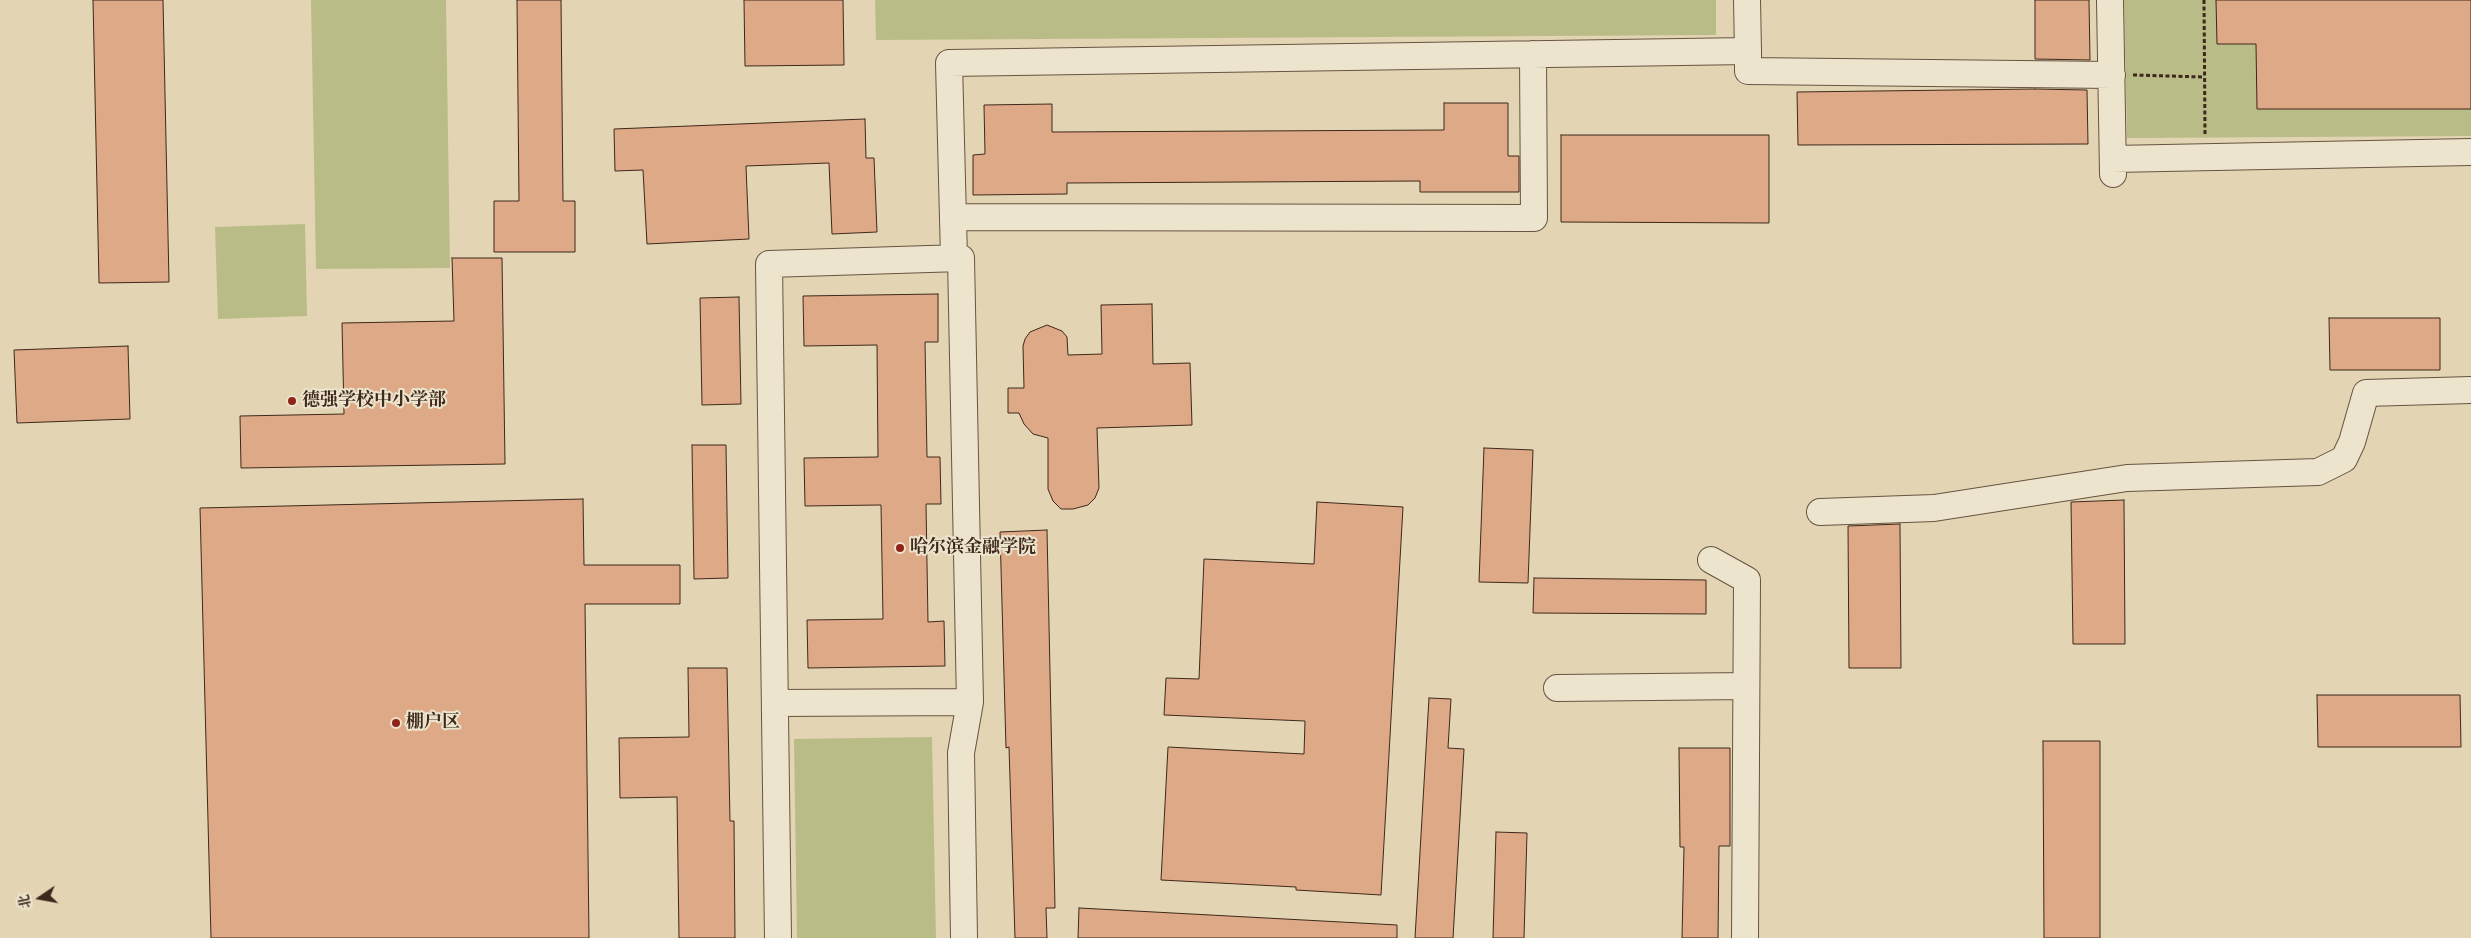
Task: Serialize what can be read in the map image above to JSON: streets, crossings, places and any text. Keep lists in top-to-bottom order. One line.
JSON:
{"places":["德强学校中小学部","哈尔滨金融学院","棚户区"],"north":"left"}
